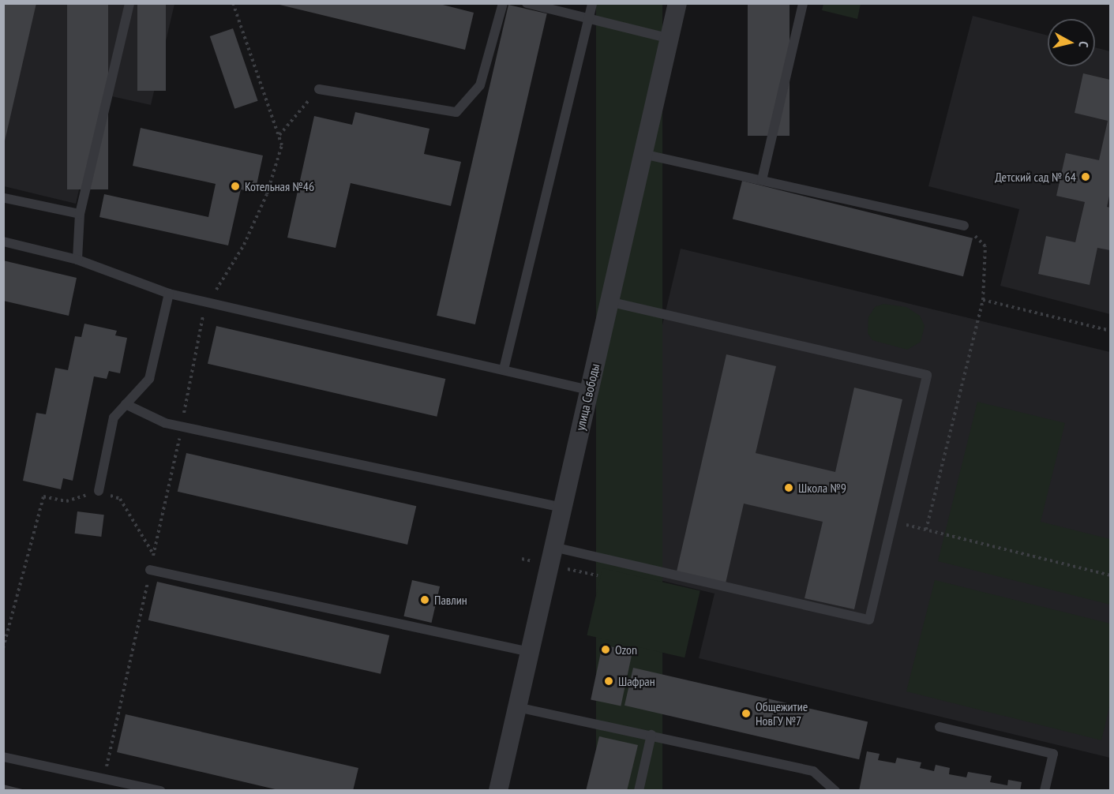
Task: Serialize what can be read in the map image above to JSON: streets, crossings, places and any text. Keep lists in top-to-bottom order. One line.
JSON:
{"streets":{"street":["улица Свободы"]},"places":["Детский сад № 64","Котельная №46","Школа №9","Павлин","Ozon","Шафран","Общежитие НовГУ №7"],"north":"right"}
